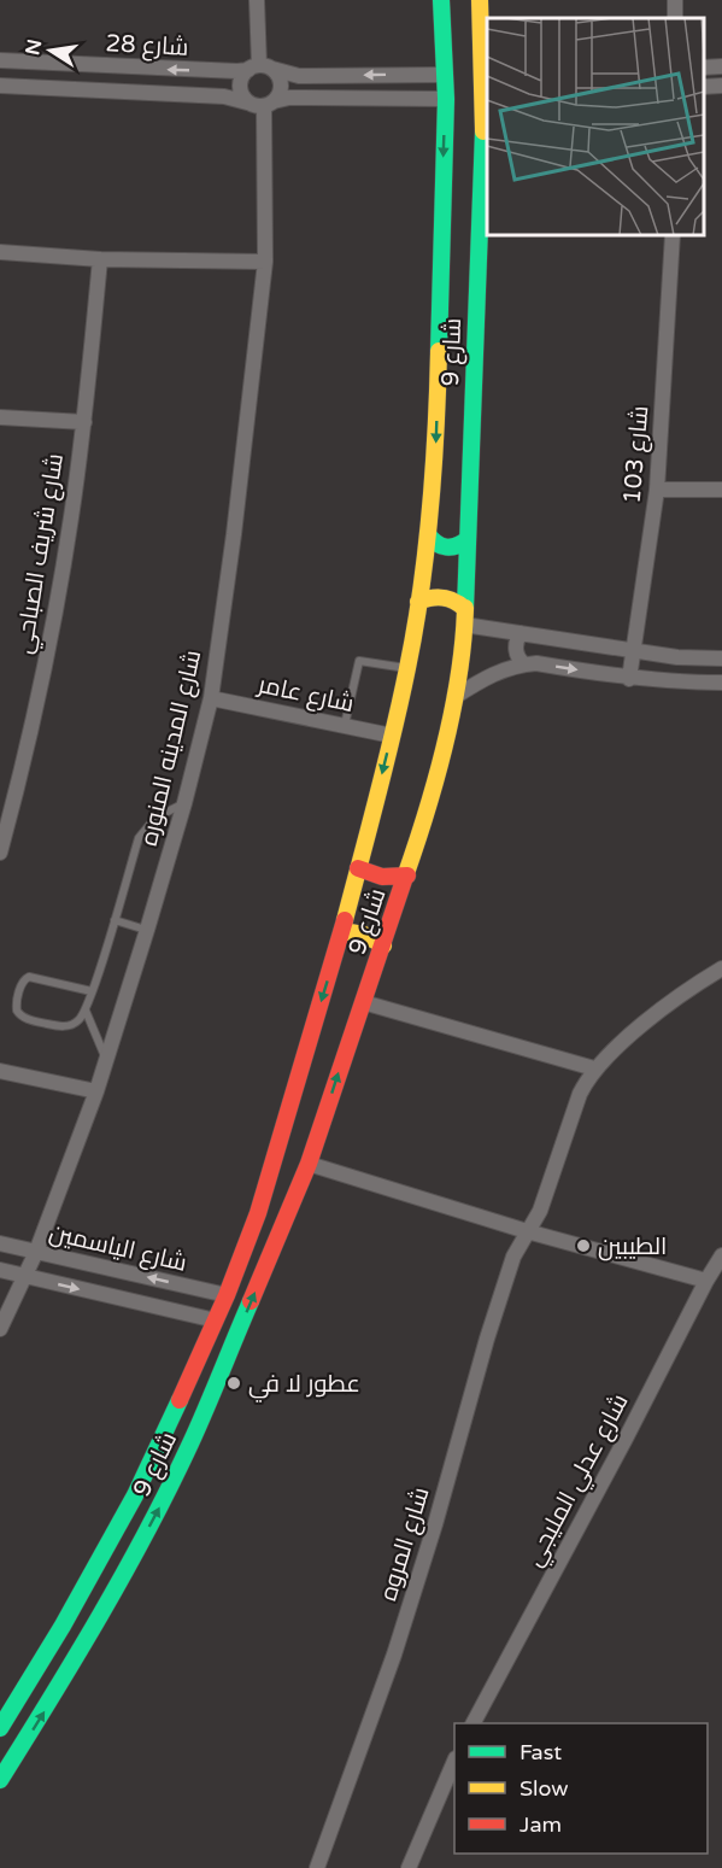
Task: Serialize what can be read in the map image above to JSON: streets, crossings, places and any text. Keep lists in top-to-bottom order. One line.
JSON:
{"streets":{"main road":["شارع 9"],"street":["شارع 28","شارع 103","شارع شريف الصباحي","شارع عامر","شارع المدينه المنوره","شارع الياسمين","شارع عدلي المليجي","شارع المروه"]},"crossings":[["شارع 28","شارع 9"],["شارع 28","شارع المدينه المنوره"],["شارع 9","شارع عامر"],["شارع 9","شارع الياسمين"],["شارع عامر","شارع المدينه المنوره"],["شارع المدينه المنوره","شارع الياسمين"]],"places":["الطيبين","عطور لا في"],"legend":["Fast","Slow","Jam"],"north":"left"}
